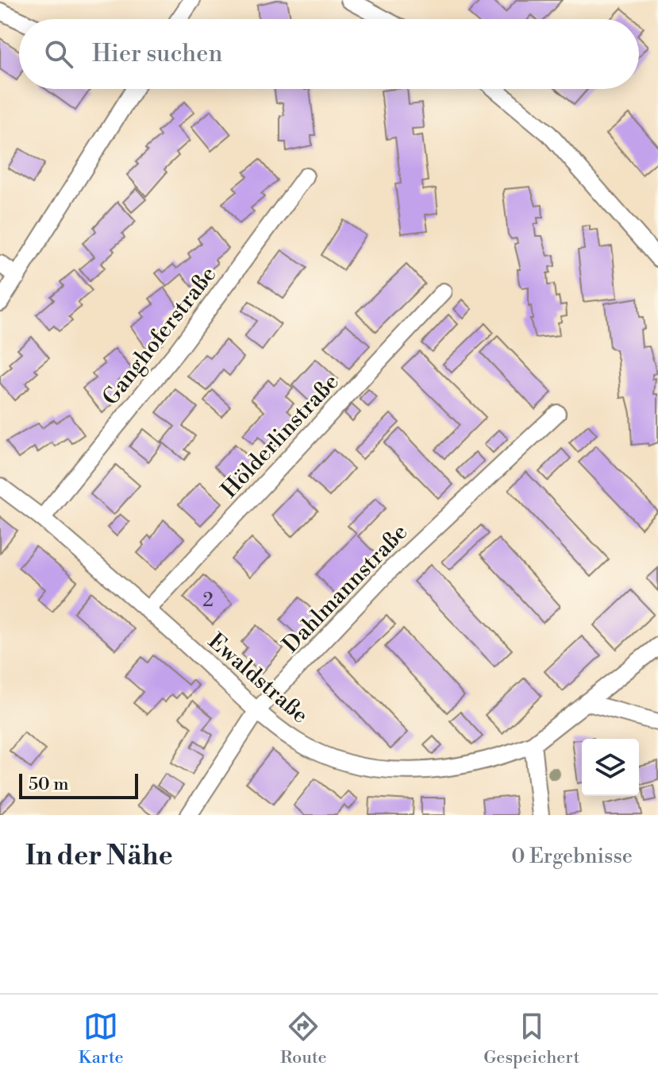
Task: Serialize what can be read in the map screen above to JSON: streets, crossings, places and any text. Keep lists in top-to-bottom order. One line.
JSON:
{"streets":{"street":["Ganghoferstraße","Hölderlinstraße","Dahlmannstraße","Ewaldstraße"]},"crossings":[["Ganghoferstraße","Ewaldstraße"],["Hölderlinstraße","Ewaldstraße"],["Dahlmannstraße","Ewaldstraße"]],"house_numbers":["2"],"scale_bar":"50 m","page":{"search":"Hier suchen","scale":"50 m","heading":["In der Nähe","0 Ergebnisse"],"nav":["Karte","Route","Gespeichert"]}}
